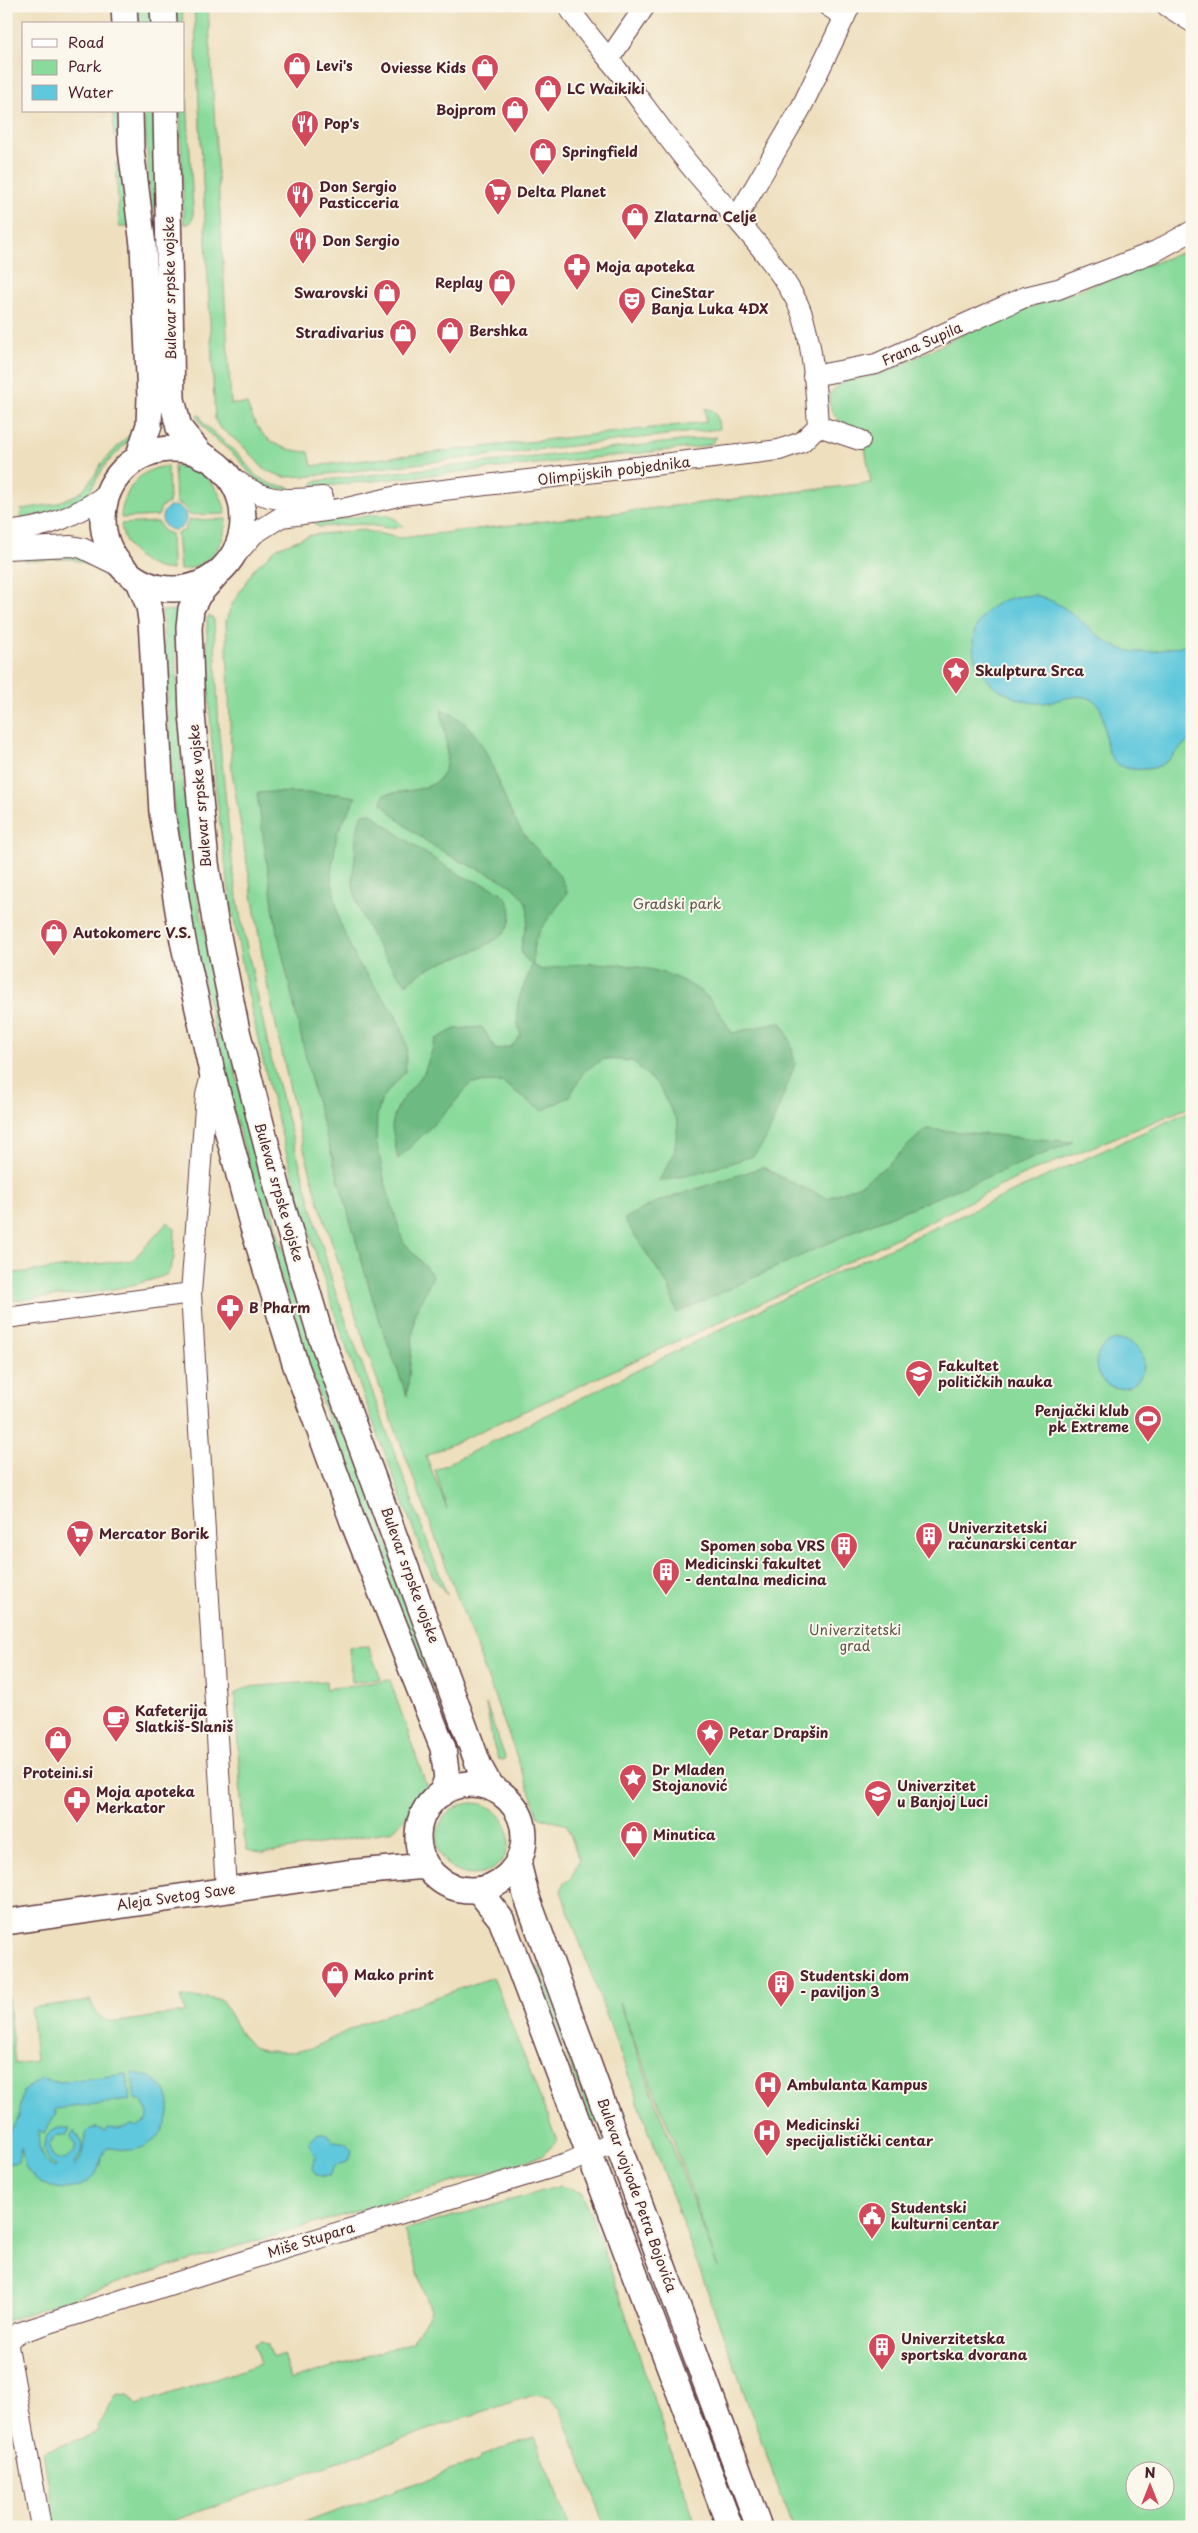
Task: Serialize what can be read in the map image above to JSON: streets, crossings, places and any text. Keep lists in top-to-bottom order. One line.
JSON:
{"streets":{"main road":["Bulevar srpske vojske","Aleja Svetog Save","Bulevar vojvode Petra Bojovića"],"street":["Frana Supila","Olimpijskih pobjednika","Miše Stupara"]},"crossings":[["Bulevar srpske vojske","Olimpijskih pobjednika"],["Bulevar srpske vojske","Aleja Svetog Save"],["Bulevar srpske vojske","Bulevar vojvode Petra Bojovića"],["Aleja Svetog Save","Bulevar vojvode Petra Bojovića"],["Bulevar vojvode Petra Bojovića","Miše Stupara"]],"parks":["Gradski park","Univerzitetski grad"],"places":{"shop":["Levi's","Oviesse Kids","LC Waikiki","Bojprom","Springfield","Zlatarna Celje","Replay","Swarovski","Bershka","Stradivarius","Autokomerc V.S.","Proteini.si","Minutica","Mako print"],"restaurant":["Pop's","Don Sergio Pasticceria","Don Sergio"],"supermarket":["Delta Planet","Mercator Borik"],"pharmacy":["Moja apoteka","B Pharm","Moja apoteka Merkator"],"theatre":["CineStar Banja Luka 4DX"],"place":["Skulptura Srca","Petar Drapšin","Dr Mladen Stojanović"],"school or university":["Fakultet političkih nauka","Univerzitet u Banjoj Luci"],"sports":["Penjački klub pk Extreme"],"building":["Univerzitetski računarski centar","Spomen soba VRS","Medicinski fakultet - dentalna medicina","Studentski dom - paviljon 3","Univerzitetska sportska dvorana"],"cafe":["Kafeterija Slatkiš-Slaniš"],"hospital":["Ambulanta Kampus","Medicinski specijalistički centar"],"public building":["Studentski kulturni centar"]},"legend":["Road","Park","Water"],"north":"top"}
